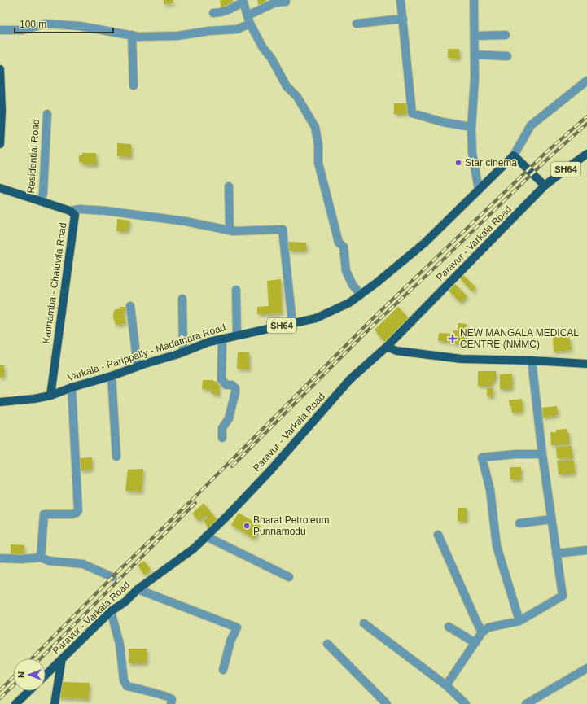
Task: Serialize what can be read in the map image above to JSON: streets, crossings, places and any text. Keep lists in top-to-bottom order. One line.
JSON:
{"streets":{"main road":["SH64","Paravur - Varkala Road","Kannamba - Chaluvila Road","Varkala - Parippally - Madathara Road"],"street":["Residential Road"]},"crossings":[["Residential Road","Kannamba - Chaluvila Road"],["SH64","Paravur - Varkala Road"],["SH64","Varkala - Parippally - Madathara Road"],["Kannamba - Chaluvila Road","Varkala - Parippally - Madathara Road"]],"places":{"other":["Star cinema","Bharat Petroleum Punnamodu"],"health":["NEW MANGALA MEDICAL CENTRE (NMMC)"]},"scale_bar":"100 m","north":"left"}
